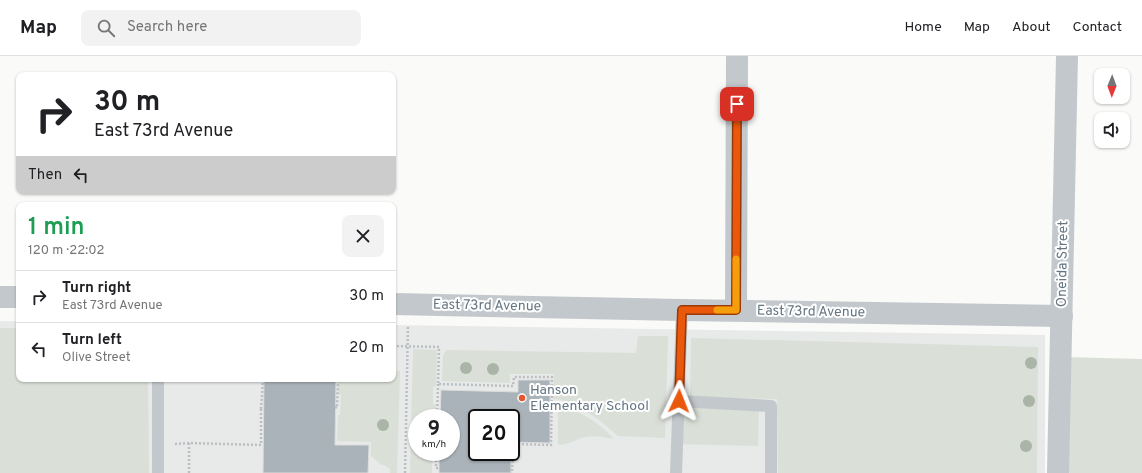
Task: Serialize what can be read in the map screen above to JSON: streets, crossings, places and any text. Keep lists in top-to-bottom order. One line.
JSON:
{"streets":{"street":["Oneida Street","East 73rd Avenue"]},"crossings":[["Oneida Street","East 73rd Avenue"]],"places":["Hanson Elementary School"],"north":"bottom","page":{"header":"Map","search":"Search here","nav":["Home","Map","About","Contact"],"turn":["30 m","East 73rd Avenue"],"then":"Then","heading":["1 min","120 m · 22:02"],"list":[{"name":"Turn right","note":"East 73rd Avenue","value":"30 m"},{"name":"Turn left","note":"Olive Street","value":"20 m"}],"speed":"9 km/h","limit":"20"}}
